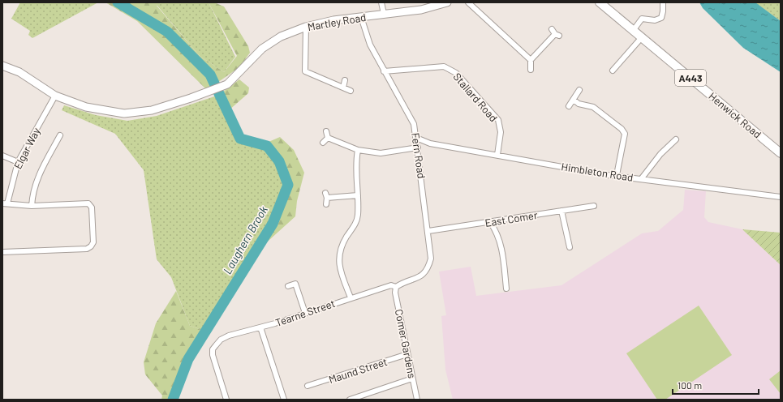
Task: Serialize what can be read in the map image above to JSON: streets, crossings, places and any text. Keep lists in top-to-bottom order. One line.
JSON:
{"streets":{"main road":["Martley Road","A443","Henwick Road"],"street":["Stallard Road","Elgar Way","Fern Road","Himbleton Road","East Comer","Tearne Street","Comer Gardens","Maund Street"]},"crossings":[["Martley Road","Elgar Way"],["Martley Road","Fern Road"],["Stallard Road","Fern Road"],["Stallard Road","Himbleton Road"],["Fern Road","Himbleton Road"],["Fern Road","East Comer"],["Fern Road","Tearne Street"],["Fern Road","Comer Gardens"],["Tearne Street","Comer Gardens"],["Comer Gardens","Maund Street"]],"water":["Laughern Brook"],"scale_bar":"100 m"}
